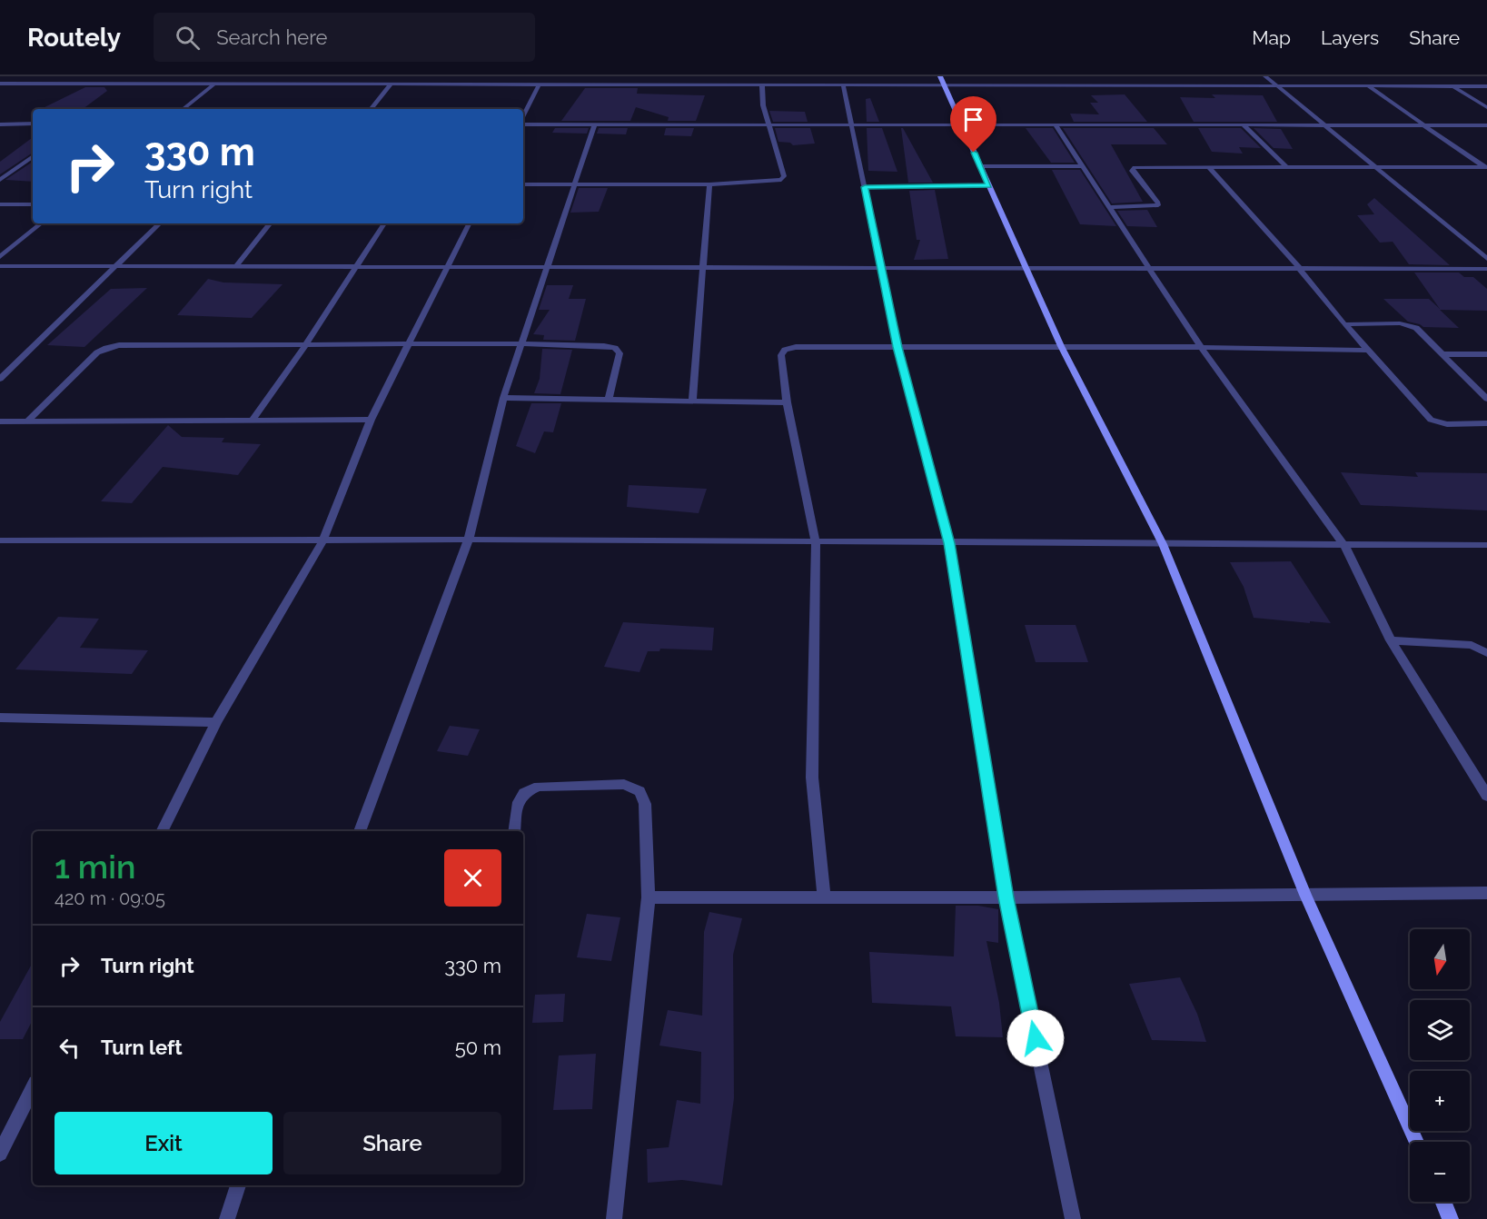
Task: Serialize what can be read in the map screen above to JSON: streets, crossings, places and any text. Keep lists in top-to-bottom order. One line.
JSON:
{"north":"bottom","page":{"header":"Routely","search":"Search here","nav":["Map","Layers","Share"],"turn":["330 m","Turn right"],"heading":["1 min","420 m · 09:05"],"list":[{"name":"Turn right","value":"330 m"},{"name":"Turn left","value":"50 m"}],"map_buttons":["+","−"],"buttons":["Exit","Share"]}}
